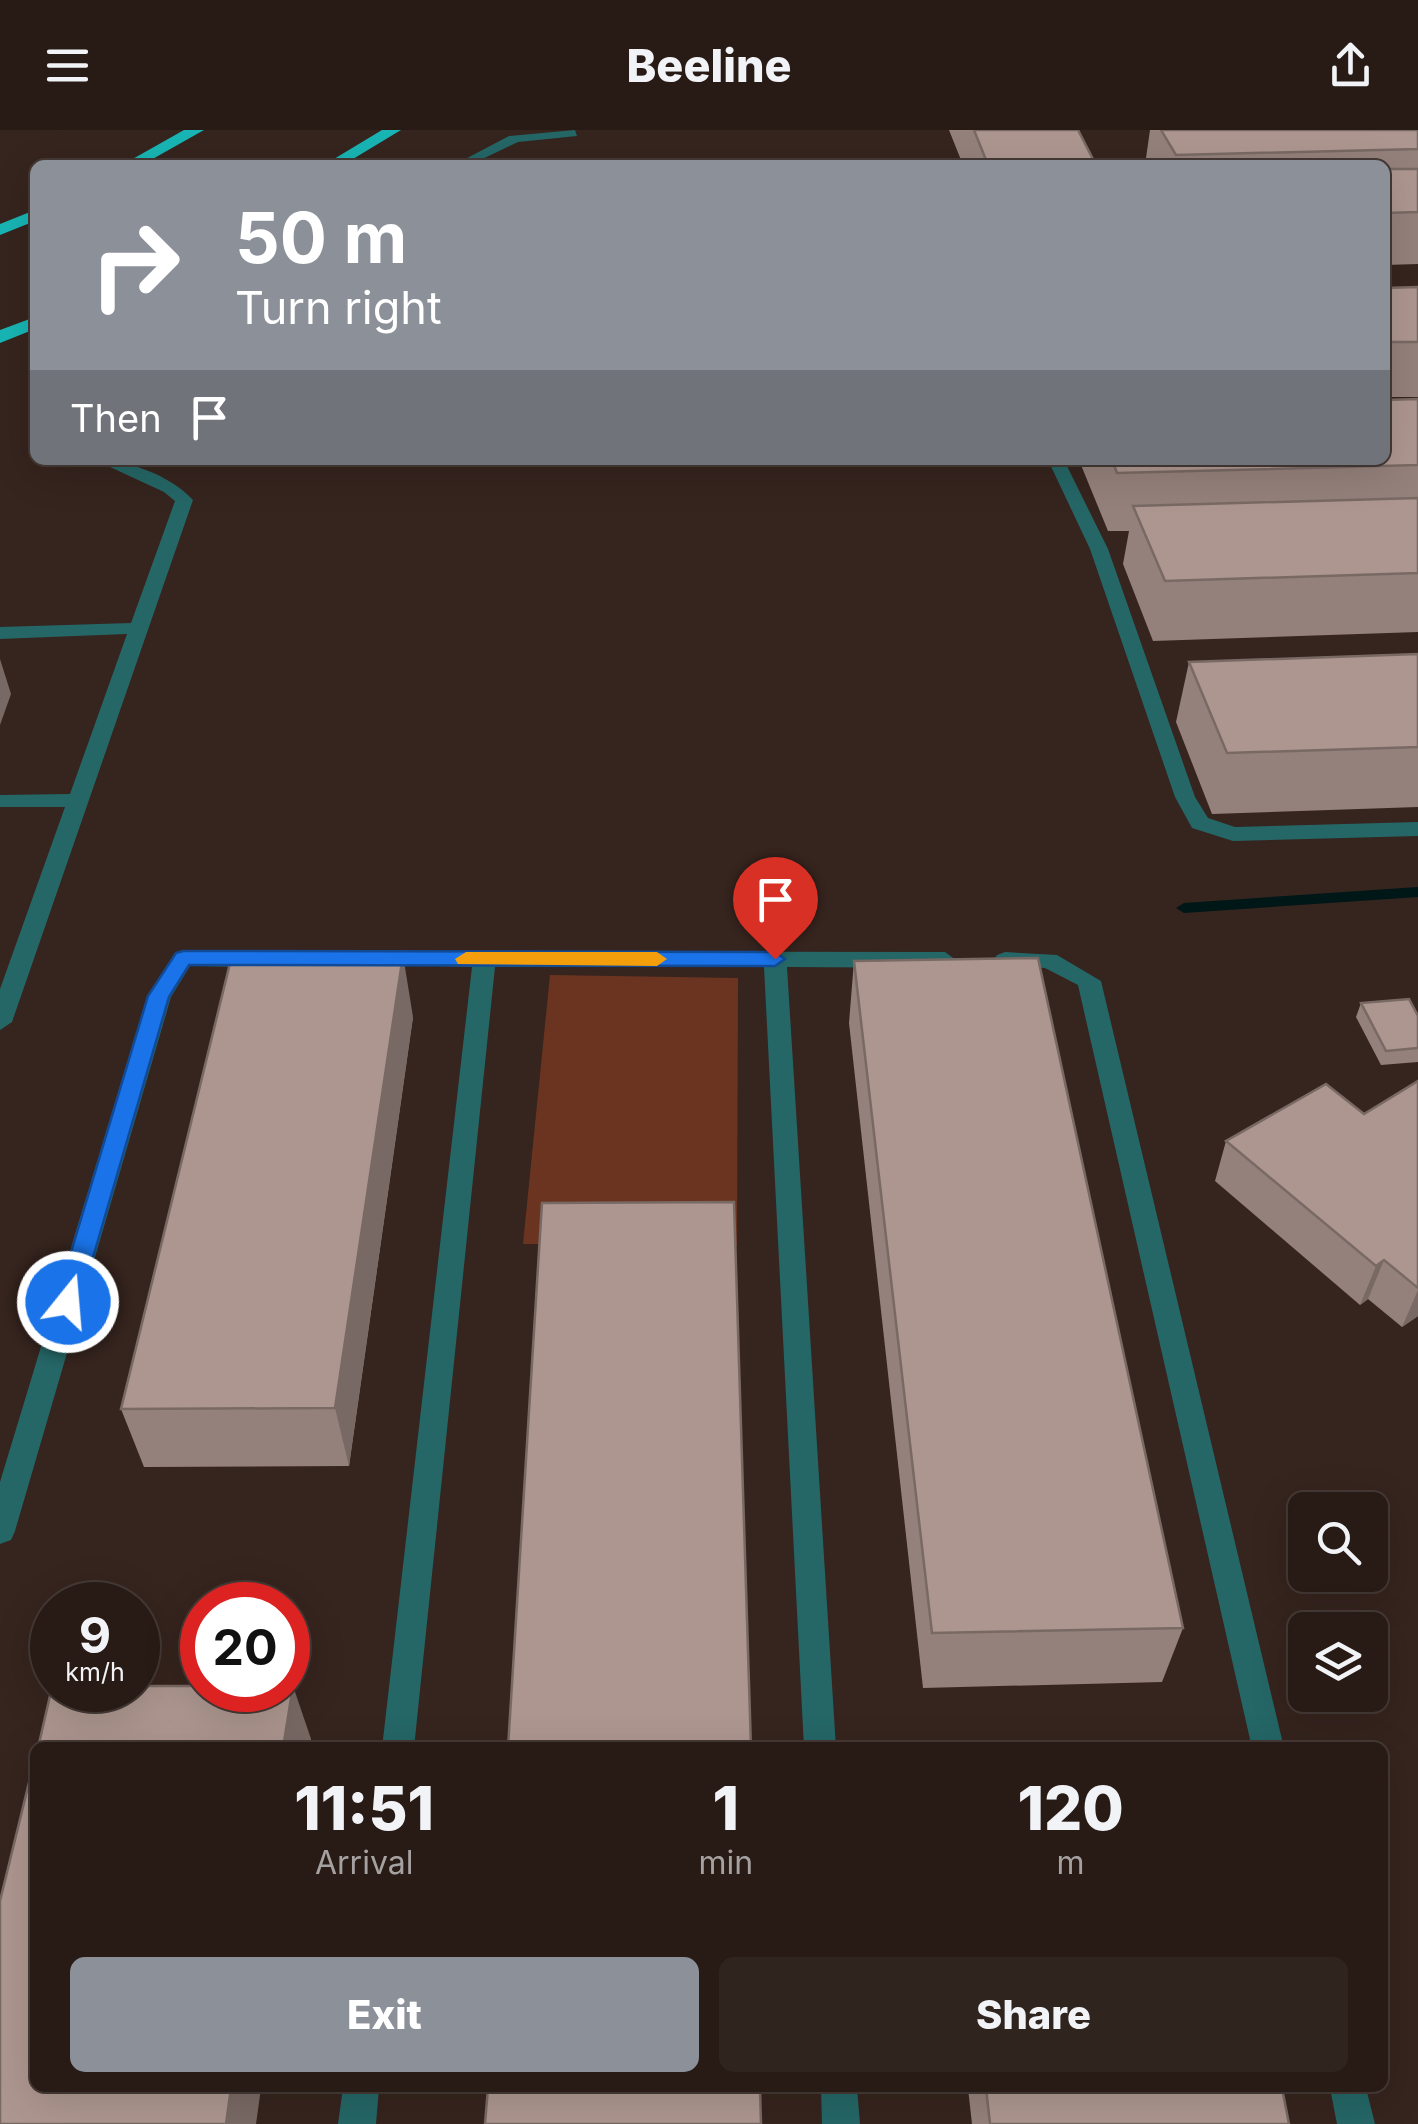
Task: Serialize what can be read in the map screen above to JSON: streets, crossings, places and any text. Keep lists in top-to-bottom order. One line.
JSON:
{"page":{"header":"Beeline","turn":["50 m","Turn right"],"then":"Then","speed":"9 km/h","limit":"20","eta":["11:51","Arrival","1","min","120","m"],"buttons":["Exit","Share"]}}
